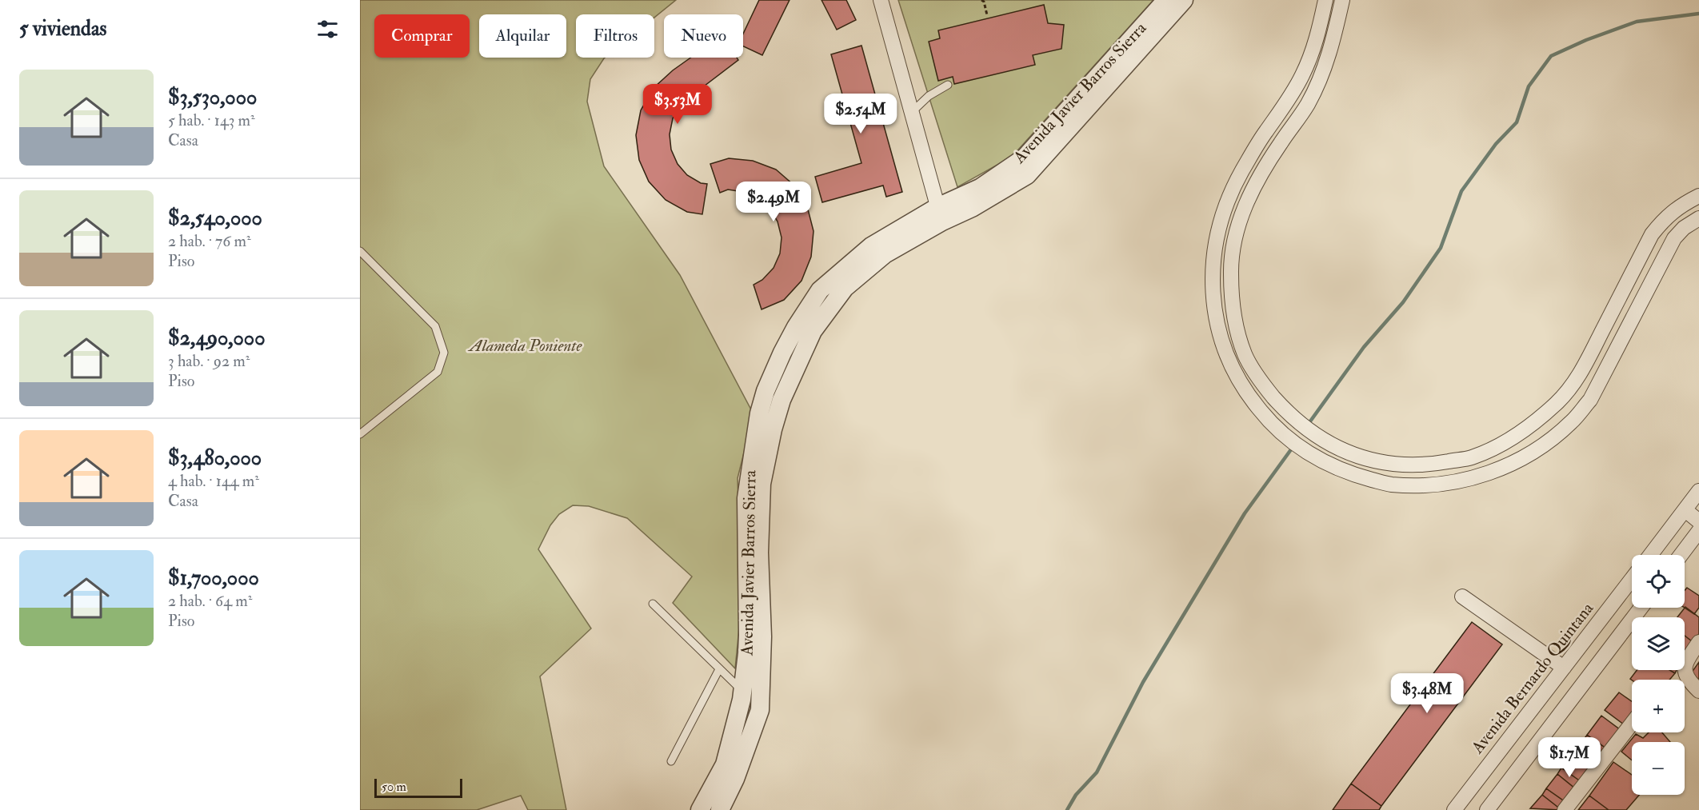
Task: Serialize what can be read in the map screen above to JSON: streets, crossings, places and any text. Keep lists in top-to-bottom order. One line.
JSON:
{"streets":{"street":["Avenida Javier Barros Sierra","Avenida Bernardo Quintana"]},"parks":["Alameda Poniente"],"scale_bar":"50 m","page":{"heading":"5 viviendas","chip":["Comprar","Alquilar","Filtros","Nuevo"],"list":[{"name":"$3,530,000","note":"5 hab. · 143 m² · Casa"},{"name":"$2,540,000","note":"2 hab. · 76 m² · Piso"},{"name":"$2,490,000","note":"3 hab. · 92 m² · Piso"},{"name":"$3,480,000","note":"4 hab. · 144 m² · Casa"},{"name":"$1,700,000","note":"2 hab. · 64 m² · Piso"}],"price":["$3.53M","$2.54M","$2.49M","$3.48M","$1.7M"],"map_buttons":["+","−"],"scale":"50 m"}}
